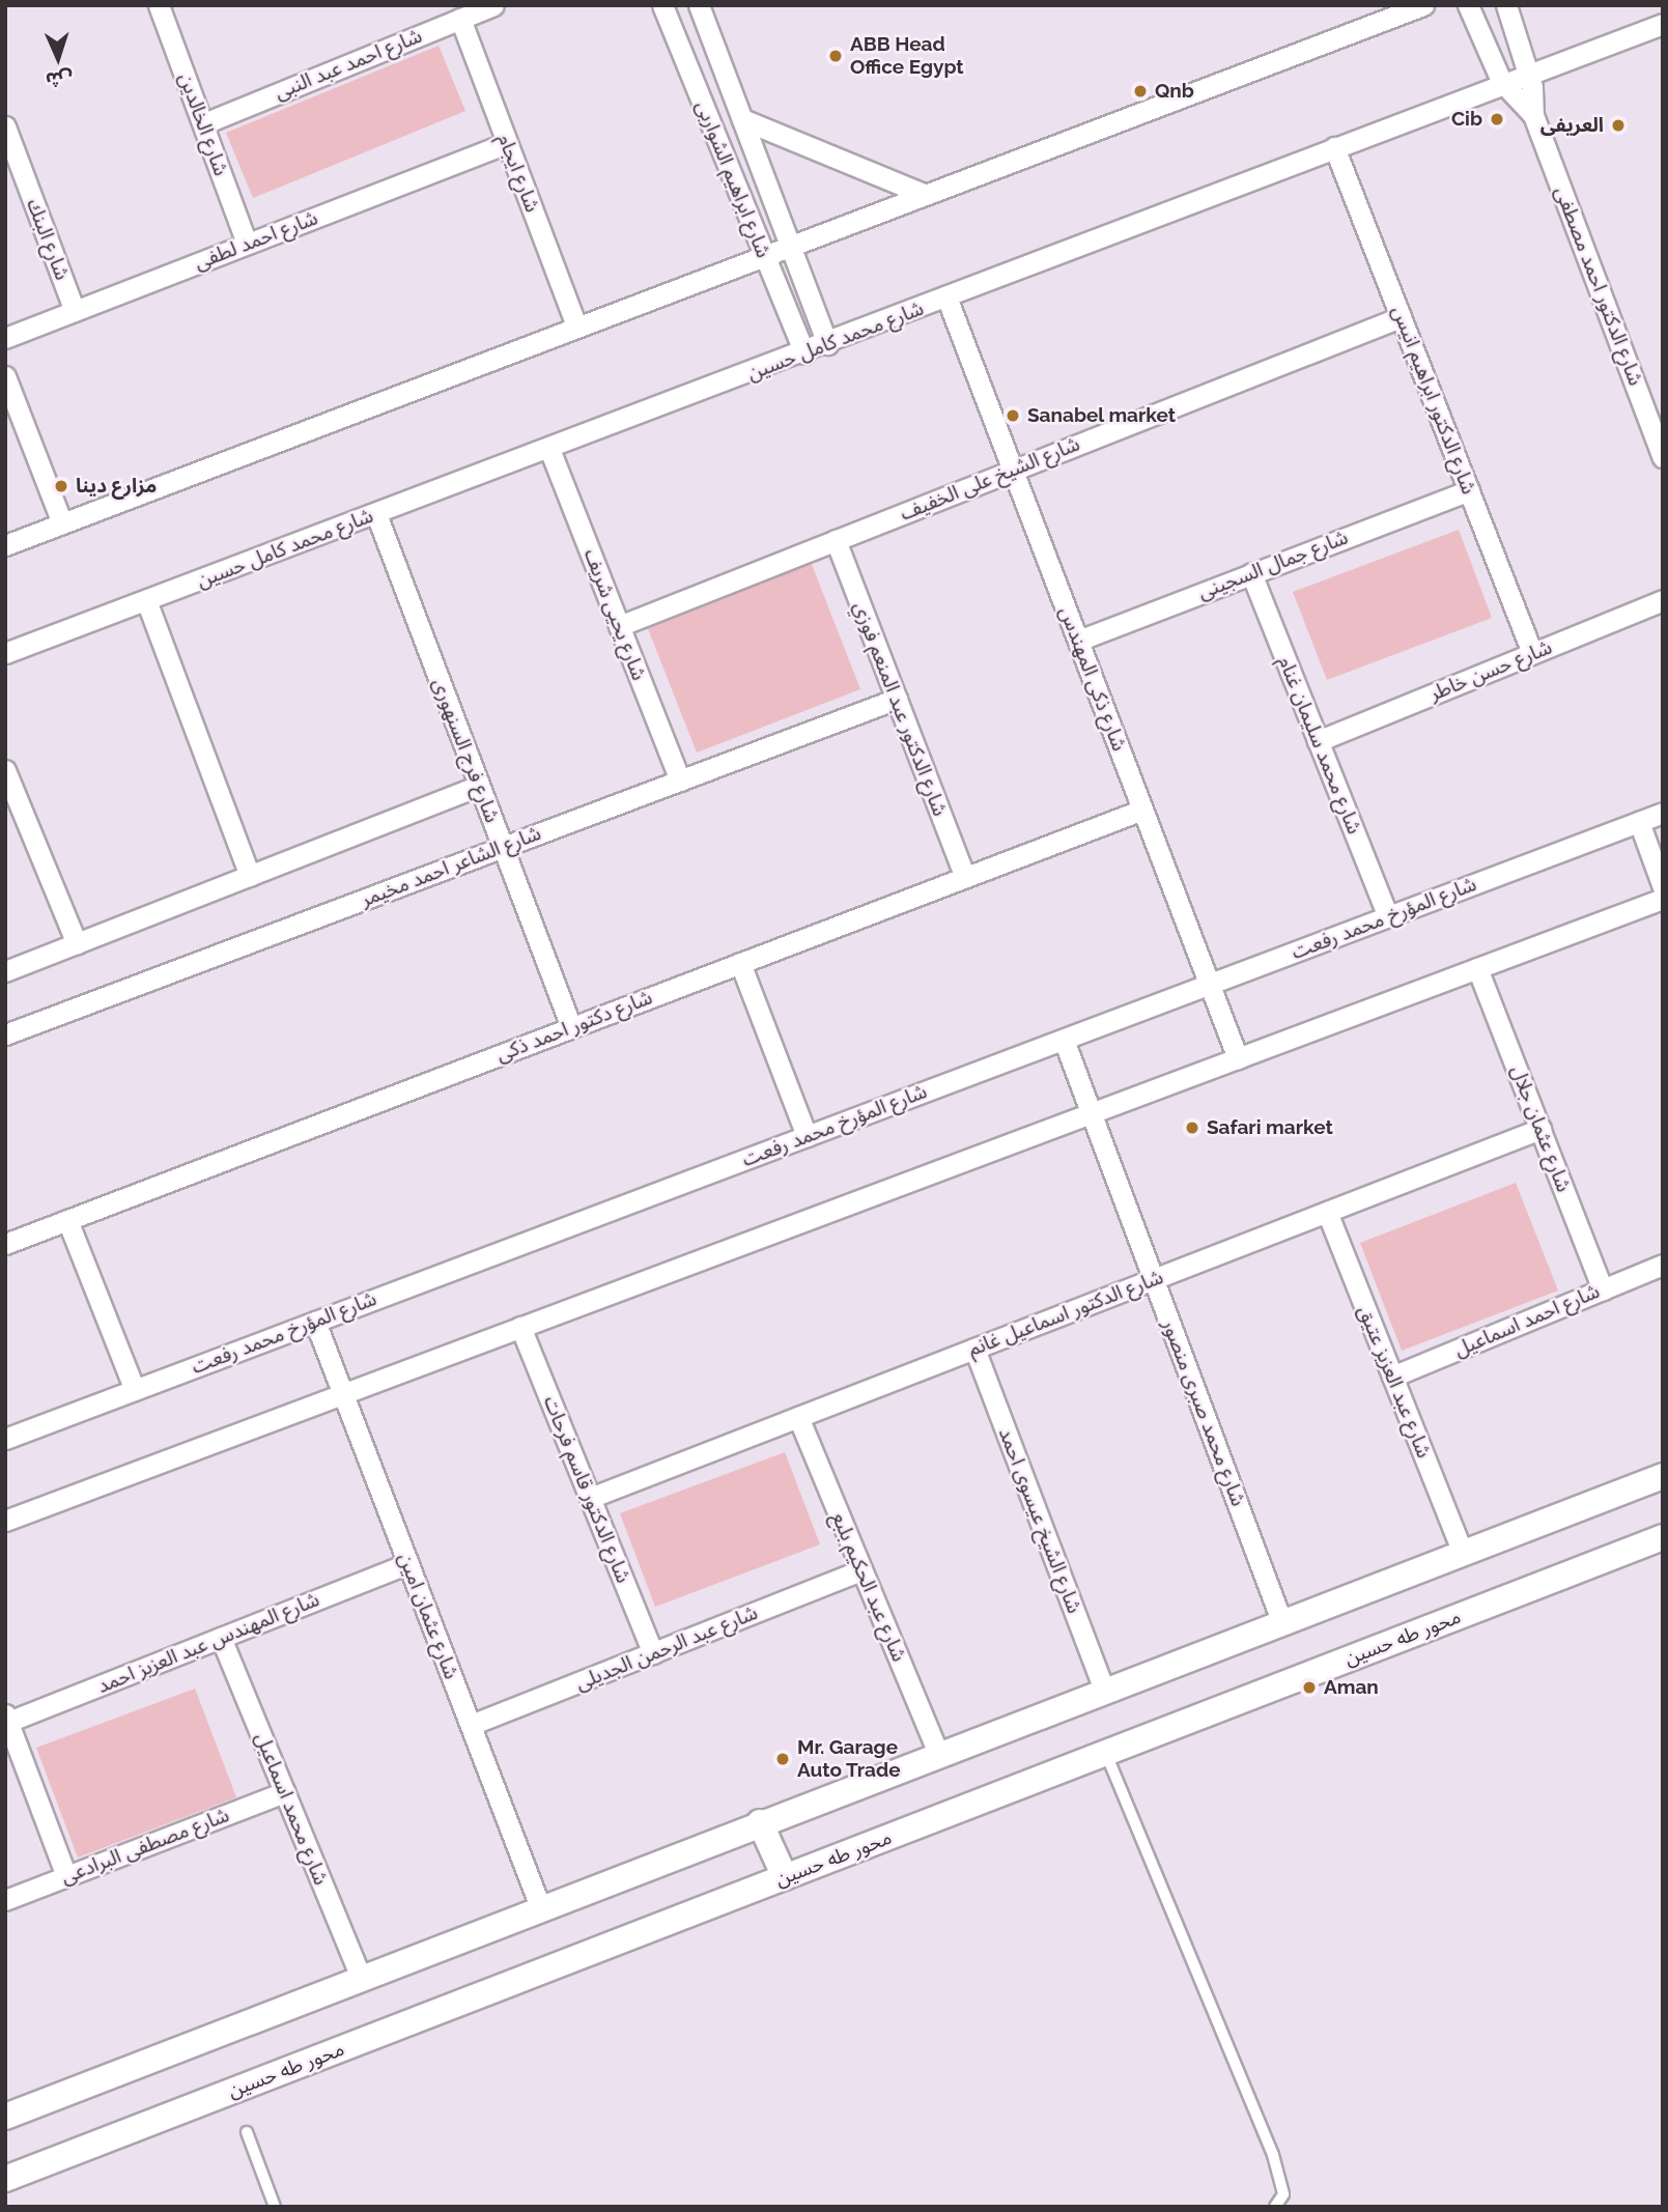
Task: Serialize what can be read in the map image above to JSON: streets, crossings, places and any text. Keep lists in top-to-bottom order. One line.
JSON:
{"streets":{"street":["شارع احمد عبد النبى","شارع الخالدين","شارع ايجام","شارع ابراهيم الشواربى","شارع البنك","شارع احمد لطفى","شارع الدكتور احمد مصطفى","شارع محمد كامل حسين","شارع الدكتور ابراهيم انيس","شارع الشيخ على الخفيف","شارع جمال السجينى","شارع يحيى شريف","شارع حسن خاطر","شارع ذكى المهندس","شارع الدكتور عبد المنعم فوزي","شارع محمد سليمان غنام","شارع فرج السنهورى","شارع الشاعر احمد مخيمر","شارع المؤرخ محمد رفعت","شارع دكتور احمد ذكى","شارع عثمان جلال","شارع الدكتور اسماعيل غانم","شارع احمد اسماعيل","شارع عبد العزيز عتيق","شارع محمد صبرى منصور","شارع الدكتور قاسم فرحات","شارع الشيخ عيسوى احمد","شارع عبد الحكيم بلبع","شارع عثمان امين","محور طه حسين","شارع المهندس عبد العزيز احمد","شارع عبد الرحمن الجديلى","شارع محمد اسماعيل","شارع مصطفى البرادعى"]},"crossings":[["شارع احمد عبد النبى","شارع الخالدين"],["شارع احمد عبد النبى","شارع ايجام"],["شارع الخالدين","شارع احمد لطفى"],["شارع ايجام","شارع احمد لطفى"],["شارع ابراهيم الشواربى","شارع محمد كامل حسين"],["شارع البنك","شارع احمد لطفى"],["شارع الدكتور احمد مصطفى","شارع محمد كامل حسين"],["شارع محمد كامل حسين","شارع الدكتور ابراهيم انيس"],["شارع محمد كامل حسين","شارع يحيى شريف"],["شارع محمد كامل حسين","شارع ذكى المهندس"],["شارع محمد كامل حسين","شارع فرج السنهورى"],["شارع الدكتور ابراهيم انيس","شارع الشيخ على الخفيف"],["شارع الدكتور ابراهيم انيس","شارع جمال السجينى"],["شارع الدكتور ابراهيم انيس","شارع حسن خاطر"],["شارع الشيخ على الخفيف","شارع يحيى شريف"],["شارع الشيخ على الخفيف","شارع ذكى المهندس"],["شارع الشيخ على الخفيف","شارع الدكتور عبد المنعم فوزي"],["شارع جمال السجينى","شارع ذكى المهندس"],["شارع جمال السجينى","شارع محمد سليمان غنام"],["شارع يحيى شريف","شارع الشاعر احمد مخيمر"],["شارع حسن خاطر","شارع محمد سليمان غنام"],["شارع ذكى المهندس","شارع المؤرخ محمد رفعت"],["شارع ذكى المهندس","شارع دكتور احمد ذكى"],["شارع الدكتور عبد المنعم فوزي","شارع الشاعر احمد مخيمر"],["شارع الدكتور عبد المنعم فوزي","شارع دكتور احمد ذكى"],["شارع محمد سليمان غنام","شارع المؤرخ محمد رفعت"],["شارع فرج السنهورى","شارع الشاعر احمد مخيمر"],["شارع فرج السنهورى","شارع دكتور احمد ذكى"],["شارع المؤرخ محمد رفعت","شارع محمد صبرى منصور"],["شارع المؤرخ محمد رفعت","شارع عثمان امين"],["شارع عثمان جلال","شارع الدكتور اسماعيل غانم"],["شارع عثمان جلال","شارع احمد اسماعيل"],["شارع الدكتور اسماعيل غانم","شارع عبد العزيز عتيق"],["شارع الدكتور اسماعيل غانم","شارع محمد صبرى منصور"],["شارع الدكتور اسماعيل غانم","شارع الدكتور قاسم فرحات"],["شارع الدكتور اسماعيل غانم","شارع الشيخ عيسوى احمد"],["شارع الدكتور اسماعيل غانم","شارع عبد الحكيم بلبع"],["شارع احمد اسماعيل","شارع عبد العزيز عتيق"],["شارع الدكتور قاسم فرحات","شارع عبد الرحمن الجديلى"],["شارع عبد الحكيم بلبع","شارع عبد الرحمن الجديلى"],["شارع عثمان امين","شارع المهندس عبد العزيز احمد"],["شارع عثمان امين","شارع عبد الرحمن الجديلى"],["شارع المهندس عبد العزيز احمد","شارع محمد اسماعيل"],["شارع محمد اسماعيل","شارع مصطفى البرادعى"]],"places":["ABB Head Office Egypt","Qnb","Cib","العريفى","Sanabel market","مزارع دينا","Safari market","Aman","Mr. Garage Auto Trade"],"north":"bottom"}
